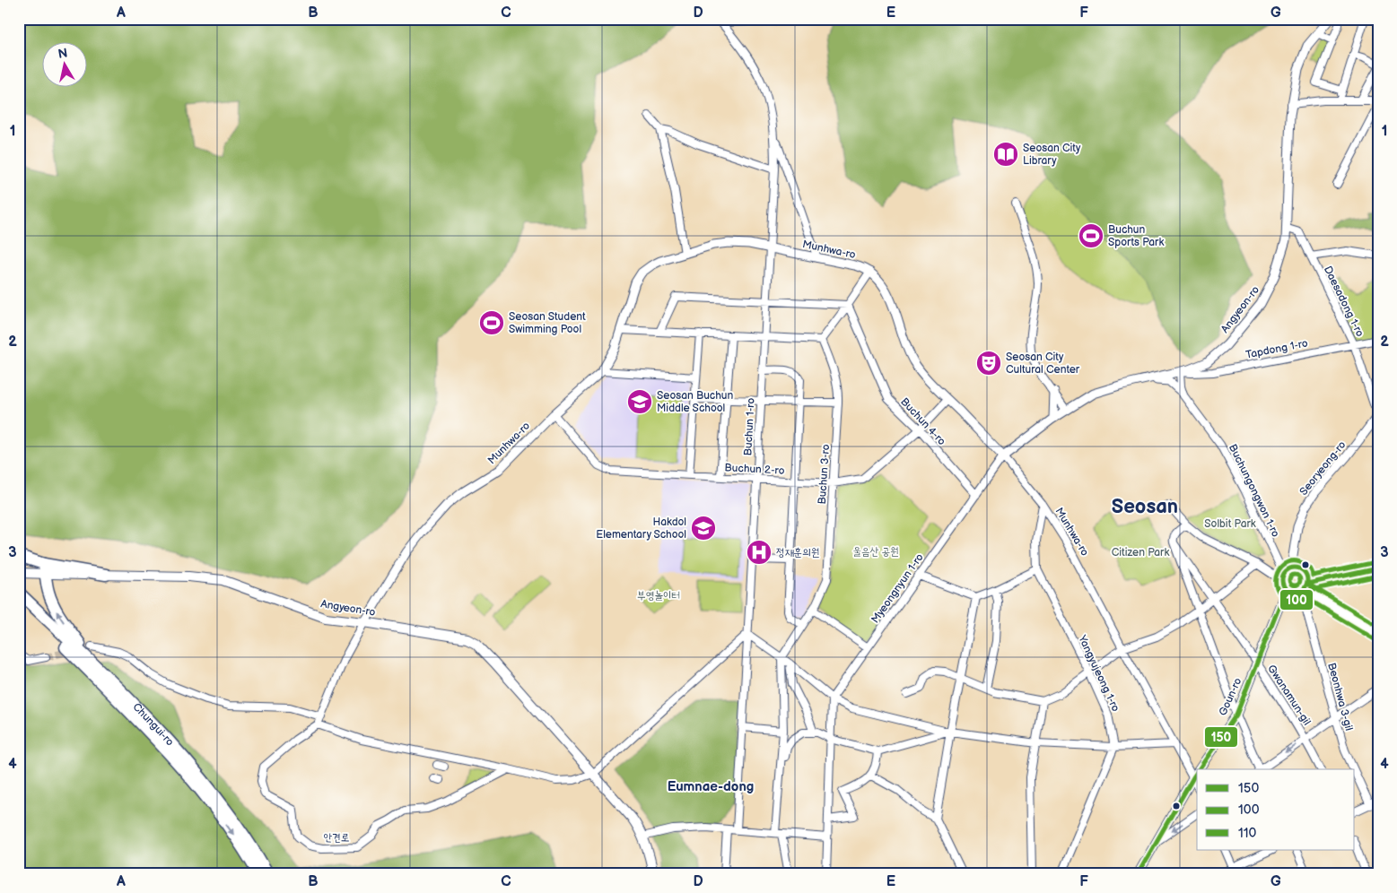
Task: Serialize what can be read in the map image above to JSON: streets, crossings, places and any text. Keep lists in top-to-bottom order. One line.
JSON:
{"streets":{"highway":["Chungui-ro"],"main road":["Angyeon-ro"],"street":["Munhwa-ro","Daesadong 1-ro","Tapdong 1-ro","Buchun 4-ro","Buchun 1-ro","Seoryeong-ro","Buchun 2-ro","Buchun 3-ro","Buchungongwon 1-ro","Myeongnyun 1-ro","Yangyujeong 1-ro","Gwanamun-gil","Goun-ro","Beonhwa 3-gil","안견로"]},"crossings":[["Munhwa-ro","Angyeon-ro"],["Munhwa-ro","Buchun 1-ro"],["Munhwa-ro","Buchun 2-ro"],["Munhwa-ro","Myeongnyun 1-ro"],["Munhwa-ro","Yangyujeong 1-ro"],["Munhwa-ro","Goun-ro"],["Daesadong 1-ro","Angyeon-ro"],["Daesadong 1-ro","Tapdong 1-ro"],["Daesadong 1-ro","Seoryeong-ro"],["Angyeon-ro","Tapdong 1-ro"],["Angyeon-ro","Buchungongwon 1-ro"],["Angyeon-ro","Myeongnyun 1-ro"],["Tapdong 1-ro","Buchungongwon 1-ro"],["Buchun 4-ro","Buchun 2-ro"],["Buchun 4-ro","Myeongnyun 1-ro"],["Buchun 1-ro","Buchun 2-ro"],["Seoryeong-ro","Buchungongwon 1-ro"],["Seoryeong-ro","Goun-ro"],["Seoryeong-ro","Beonhwa 3-gil"],["Buchun 2-ro","Buchun 3-ro"],["Buchungongwon 1-ro","Goun-ro"],["Buchungongwon 1-ro","Beonhwa 3-gil"],["Gwanamun-gil","Goun-ro"],["Goun-ro","Beonhwa 3-gil"]],"districts":["Seosan","Eumnae-dong"],"parks":["Solbit Park","울음산 공원","Citizen Park","부영놀이터"],"places":{"library":["Seosan City Library"],"sports":["Buchun Sports Park","Seosan Student Swimming Pool"],"theatre":["Seosan City Cultural Center"],"school or university":["Seosan Buchun Middle School","Hakdol Elementary School"],"hospital":["정재훈의원"]},"lines":["transit line 100","transit line 110","transit line 150"],"legend":["150","100","110"],"north":"top","grid":{"columns":["A","B","C","D","E","F","G"],"rows":["1","2","3","4"]}}
